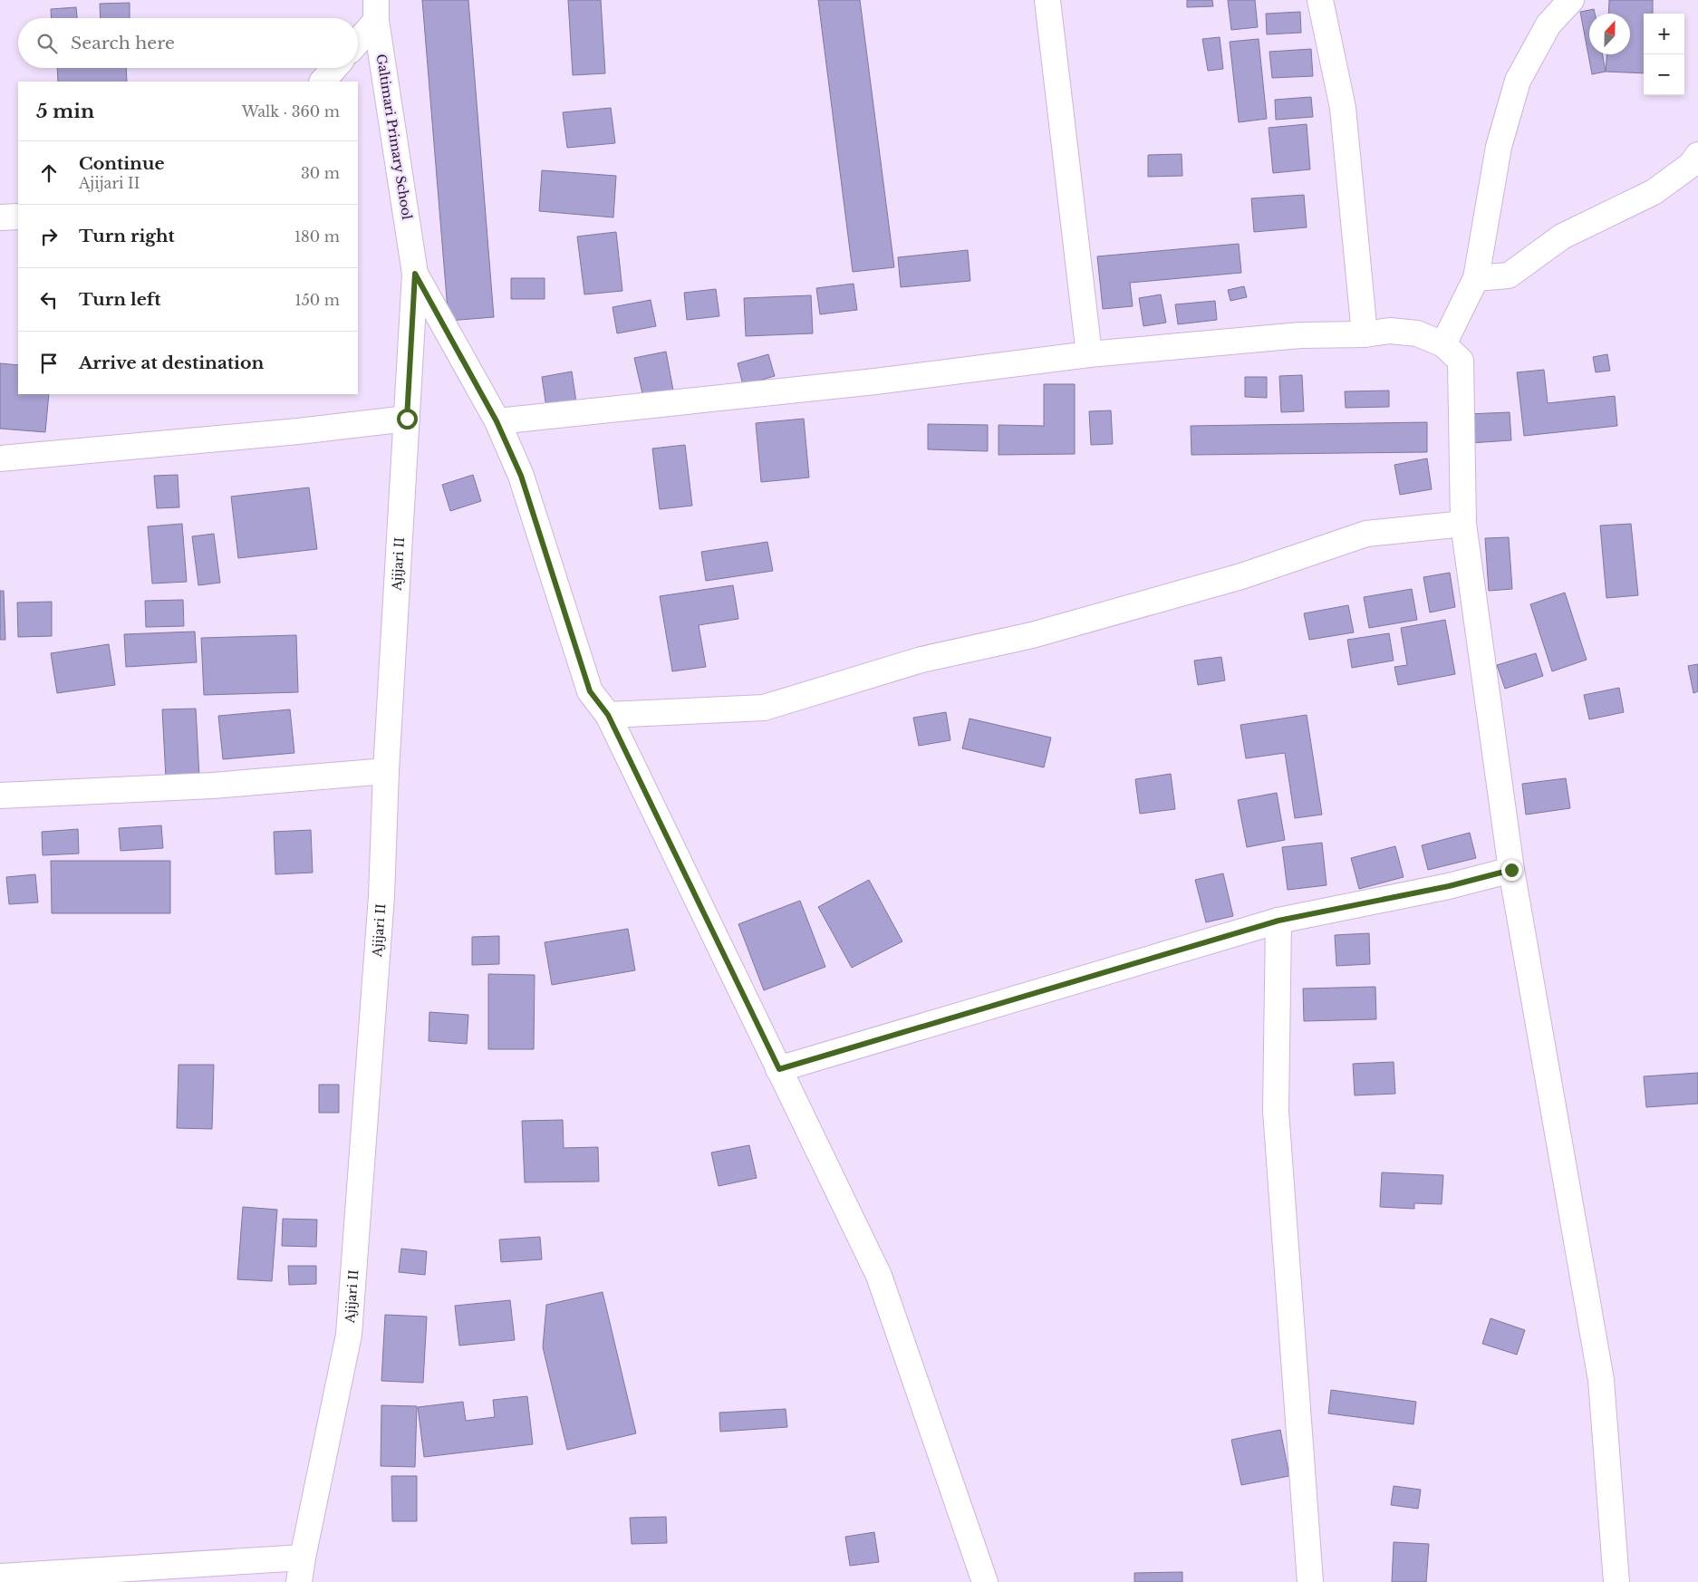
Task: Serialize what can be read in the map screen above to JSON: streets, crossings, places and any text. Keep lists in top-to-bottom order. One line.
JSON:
{"streets":{"street":["Galtimari Primary School","Ajijari II"]},"crossings":[["Galtimari Primary School","Ajijari II"]],"north":"top","page":{"map_buttons":["+","−"],"search":"Search here","heading":["5 min","Walk · 360 m"],"list":[["Continue","Ajijari II","30 m"],["Turn right","180 m"],["Turn left","150 m"],"Arrive at destination"]}}
